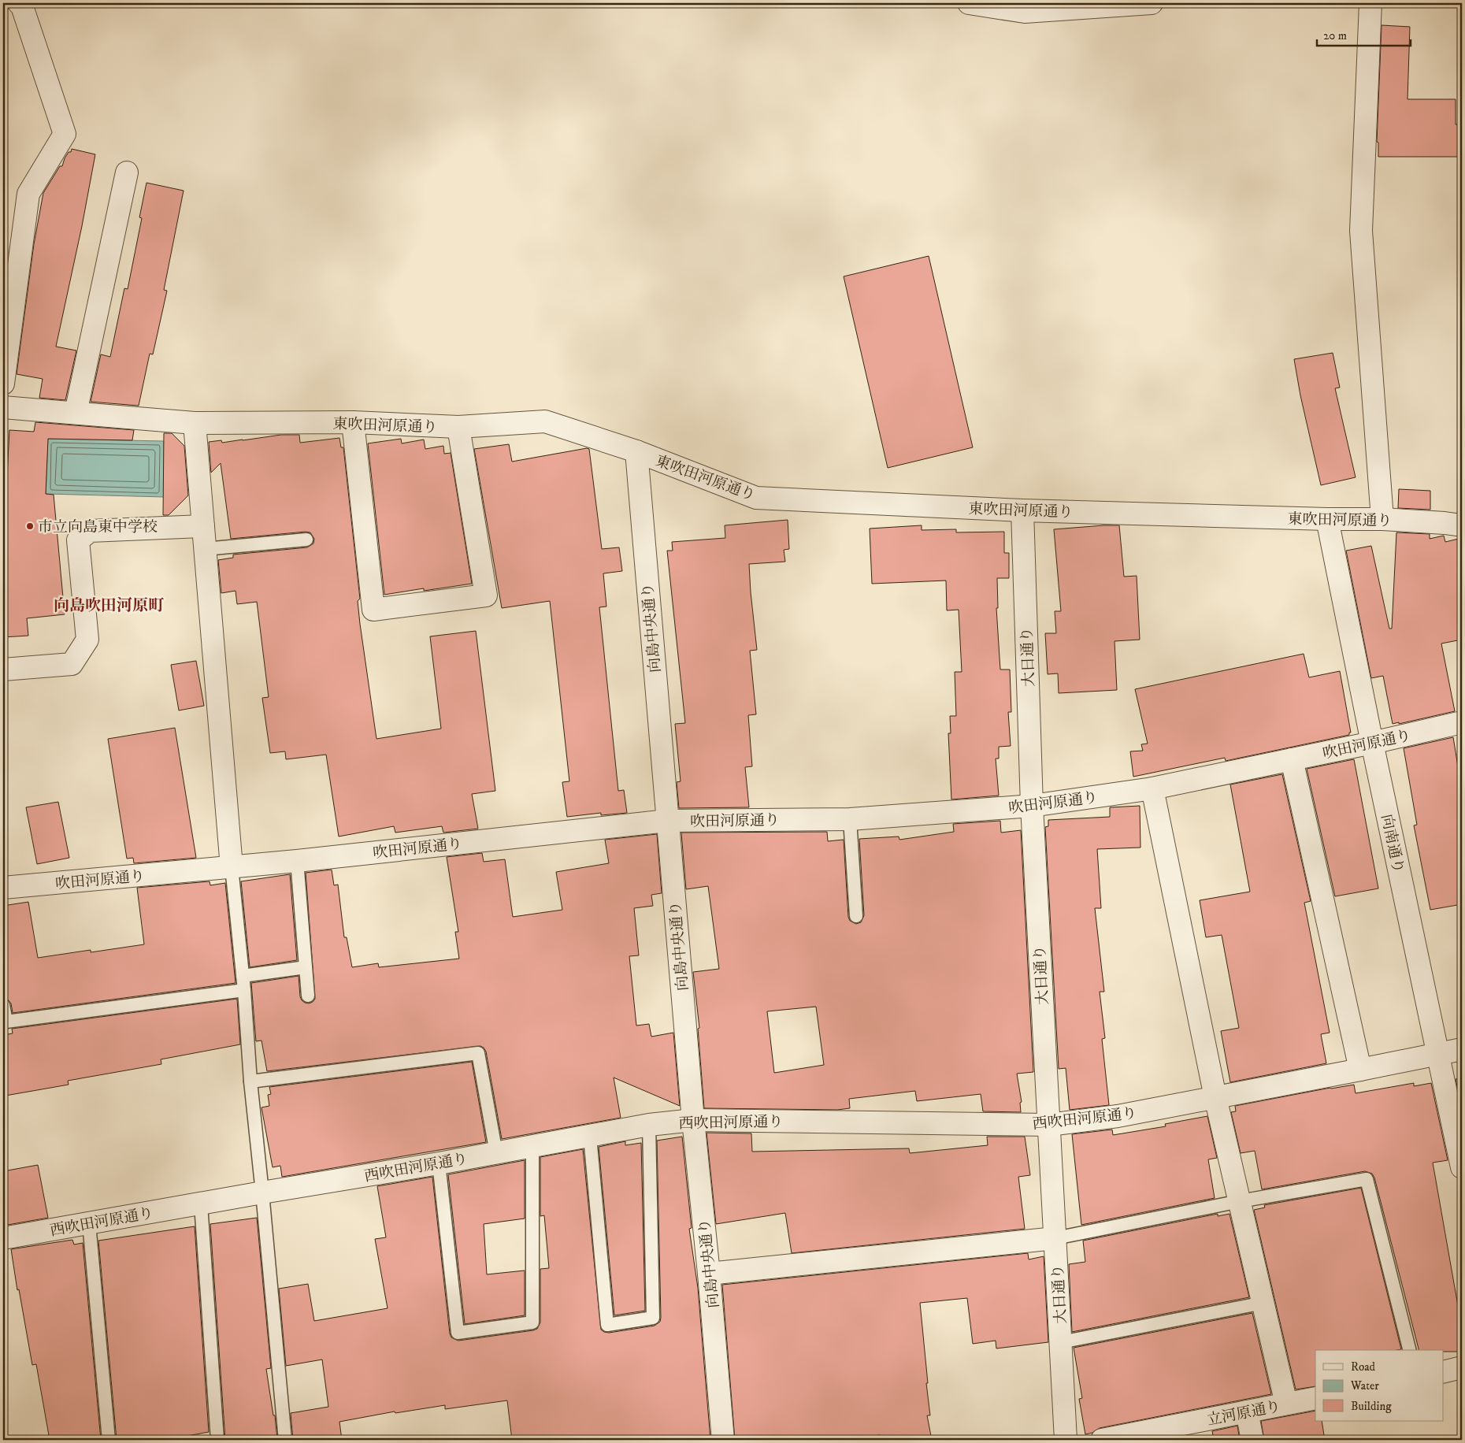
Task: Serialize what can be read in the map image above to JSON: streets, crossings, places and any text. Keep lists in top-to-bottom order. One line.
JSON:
{"streets":{"street":["東吹田河原通り","向島中央通り","大日通り","吹田河原通り","向南通り","西吹田河原通り","立河原通り"]},"crossings":[["東吹田河原通り","向島中央通り"],["東吹田河原通り","大日通り"],["東吹田河原通り","向南通り"],["向島中央通り","吹田河原通り"],["向島中央通り","西吹田河原通り"],["大日通り","吹田河原通り"],["大日通り","西吹田河原通り"],["吹田河原通り","向南通り"],["向南通り","西吹田河原通り"]],"districts":["向島吹田河原町"],"places":["市立向島東中学校"],"legend":["Road","Water","Building"],"scale_bar":"20 m"}
